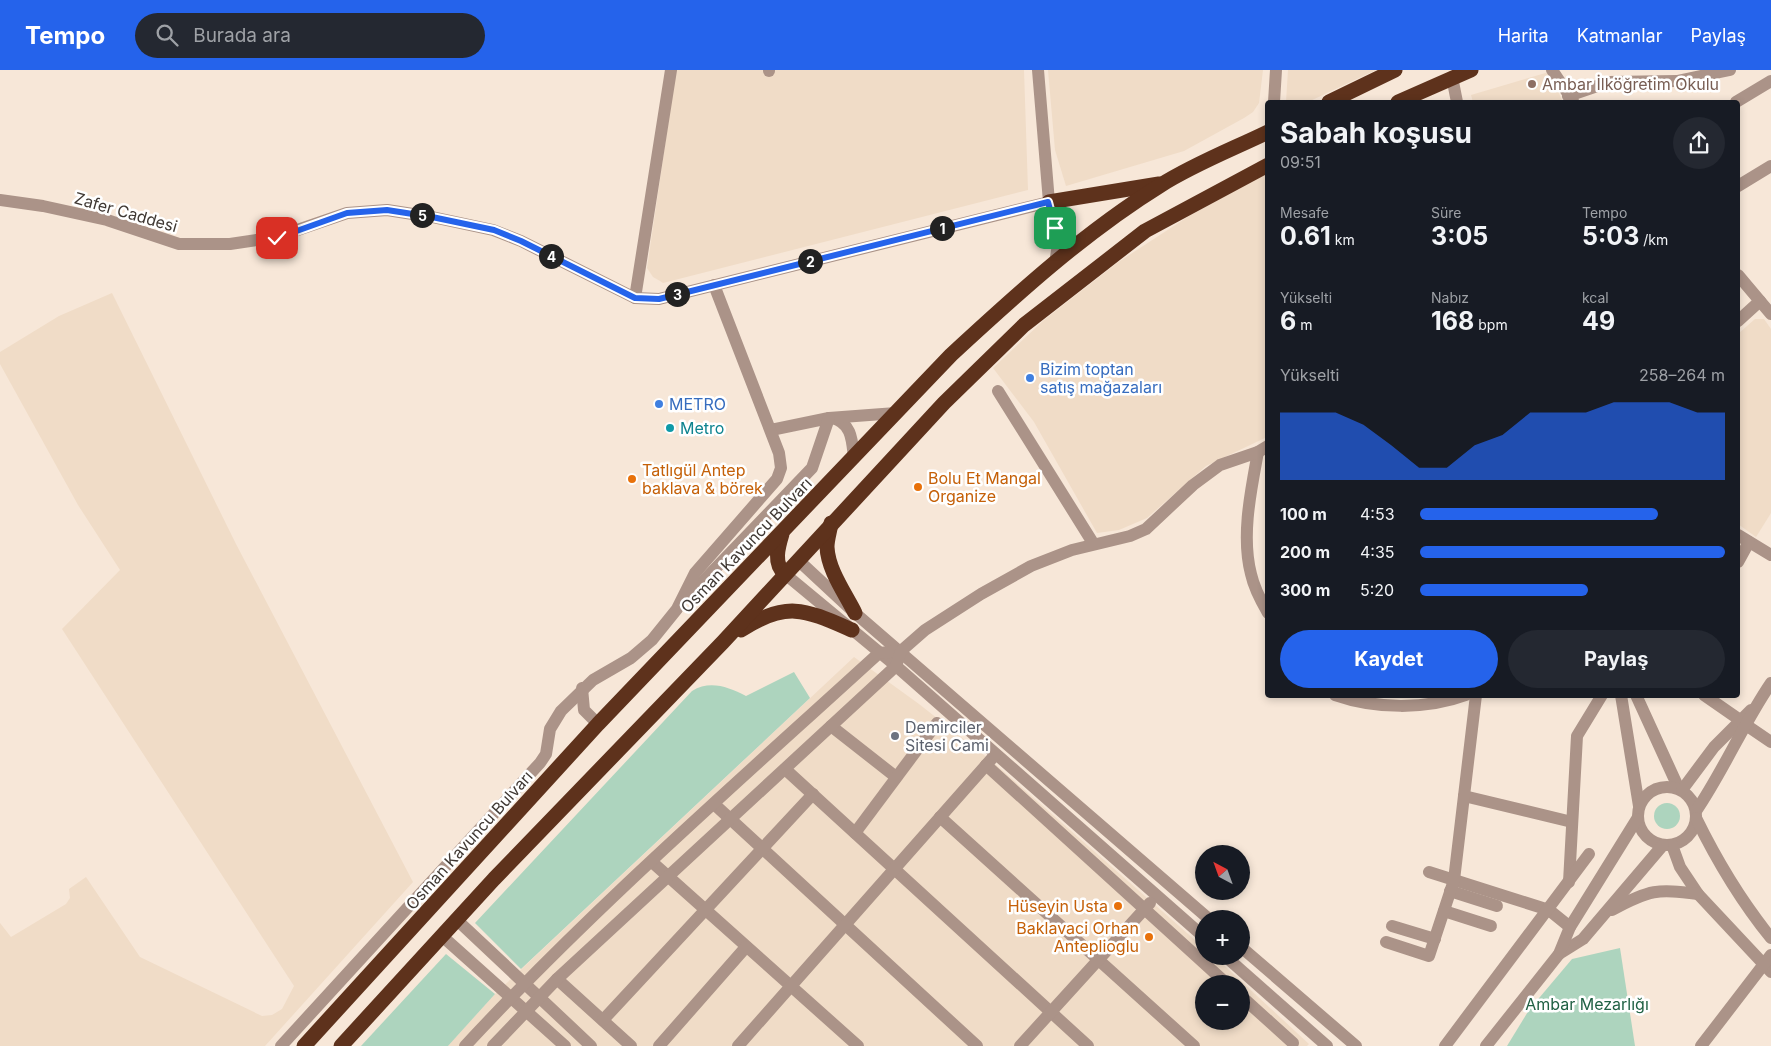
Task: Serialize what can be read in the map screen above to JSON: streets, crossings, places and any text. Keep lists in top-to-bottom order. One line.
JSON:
{"streets":{"highway":["Osman Kavuncu Bulvarı"],"street":["Zafer Caddesi"]},"parks":["Ambar Mezarlığı"],"places":["Ambar İlköğretim Okulu","Bizim toptan satış mağazaları","METRO","Metro","Tatlıgül Antep baklava & börek","Bolu Et Mangal Organize","Demirciler Sitesi Cami","Hüseyin Usta","Baklavaci Orhan Anteplioglu"],"north":"top left","page":{"header":"Tempo","search":"Burada ara","nav":["Harita","Katmanlar","Paylaş"],"heading":["Sabah koşusu","09:51"],"stats":[["Mesafe","0.61 km"],["Süre","3:05"],["Tempo","5:03 /km"],["Yükselti","6 m"],["Nabız","168 bpm"],["kcal","49"]],"pins":["5","1","4","2","3"],"chart":["Yükselti","258–264 m"],"list":[{"name":"100 m","note":"4:53"},{"name":"200 m","note":"4:35"},{"name":"300 m","note":"5:20"}],"buttons":["Kaydet","Paylaş"],"map_buttons":["+","−"]}}
